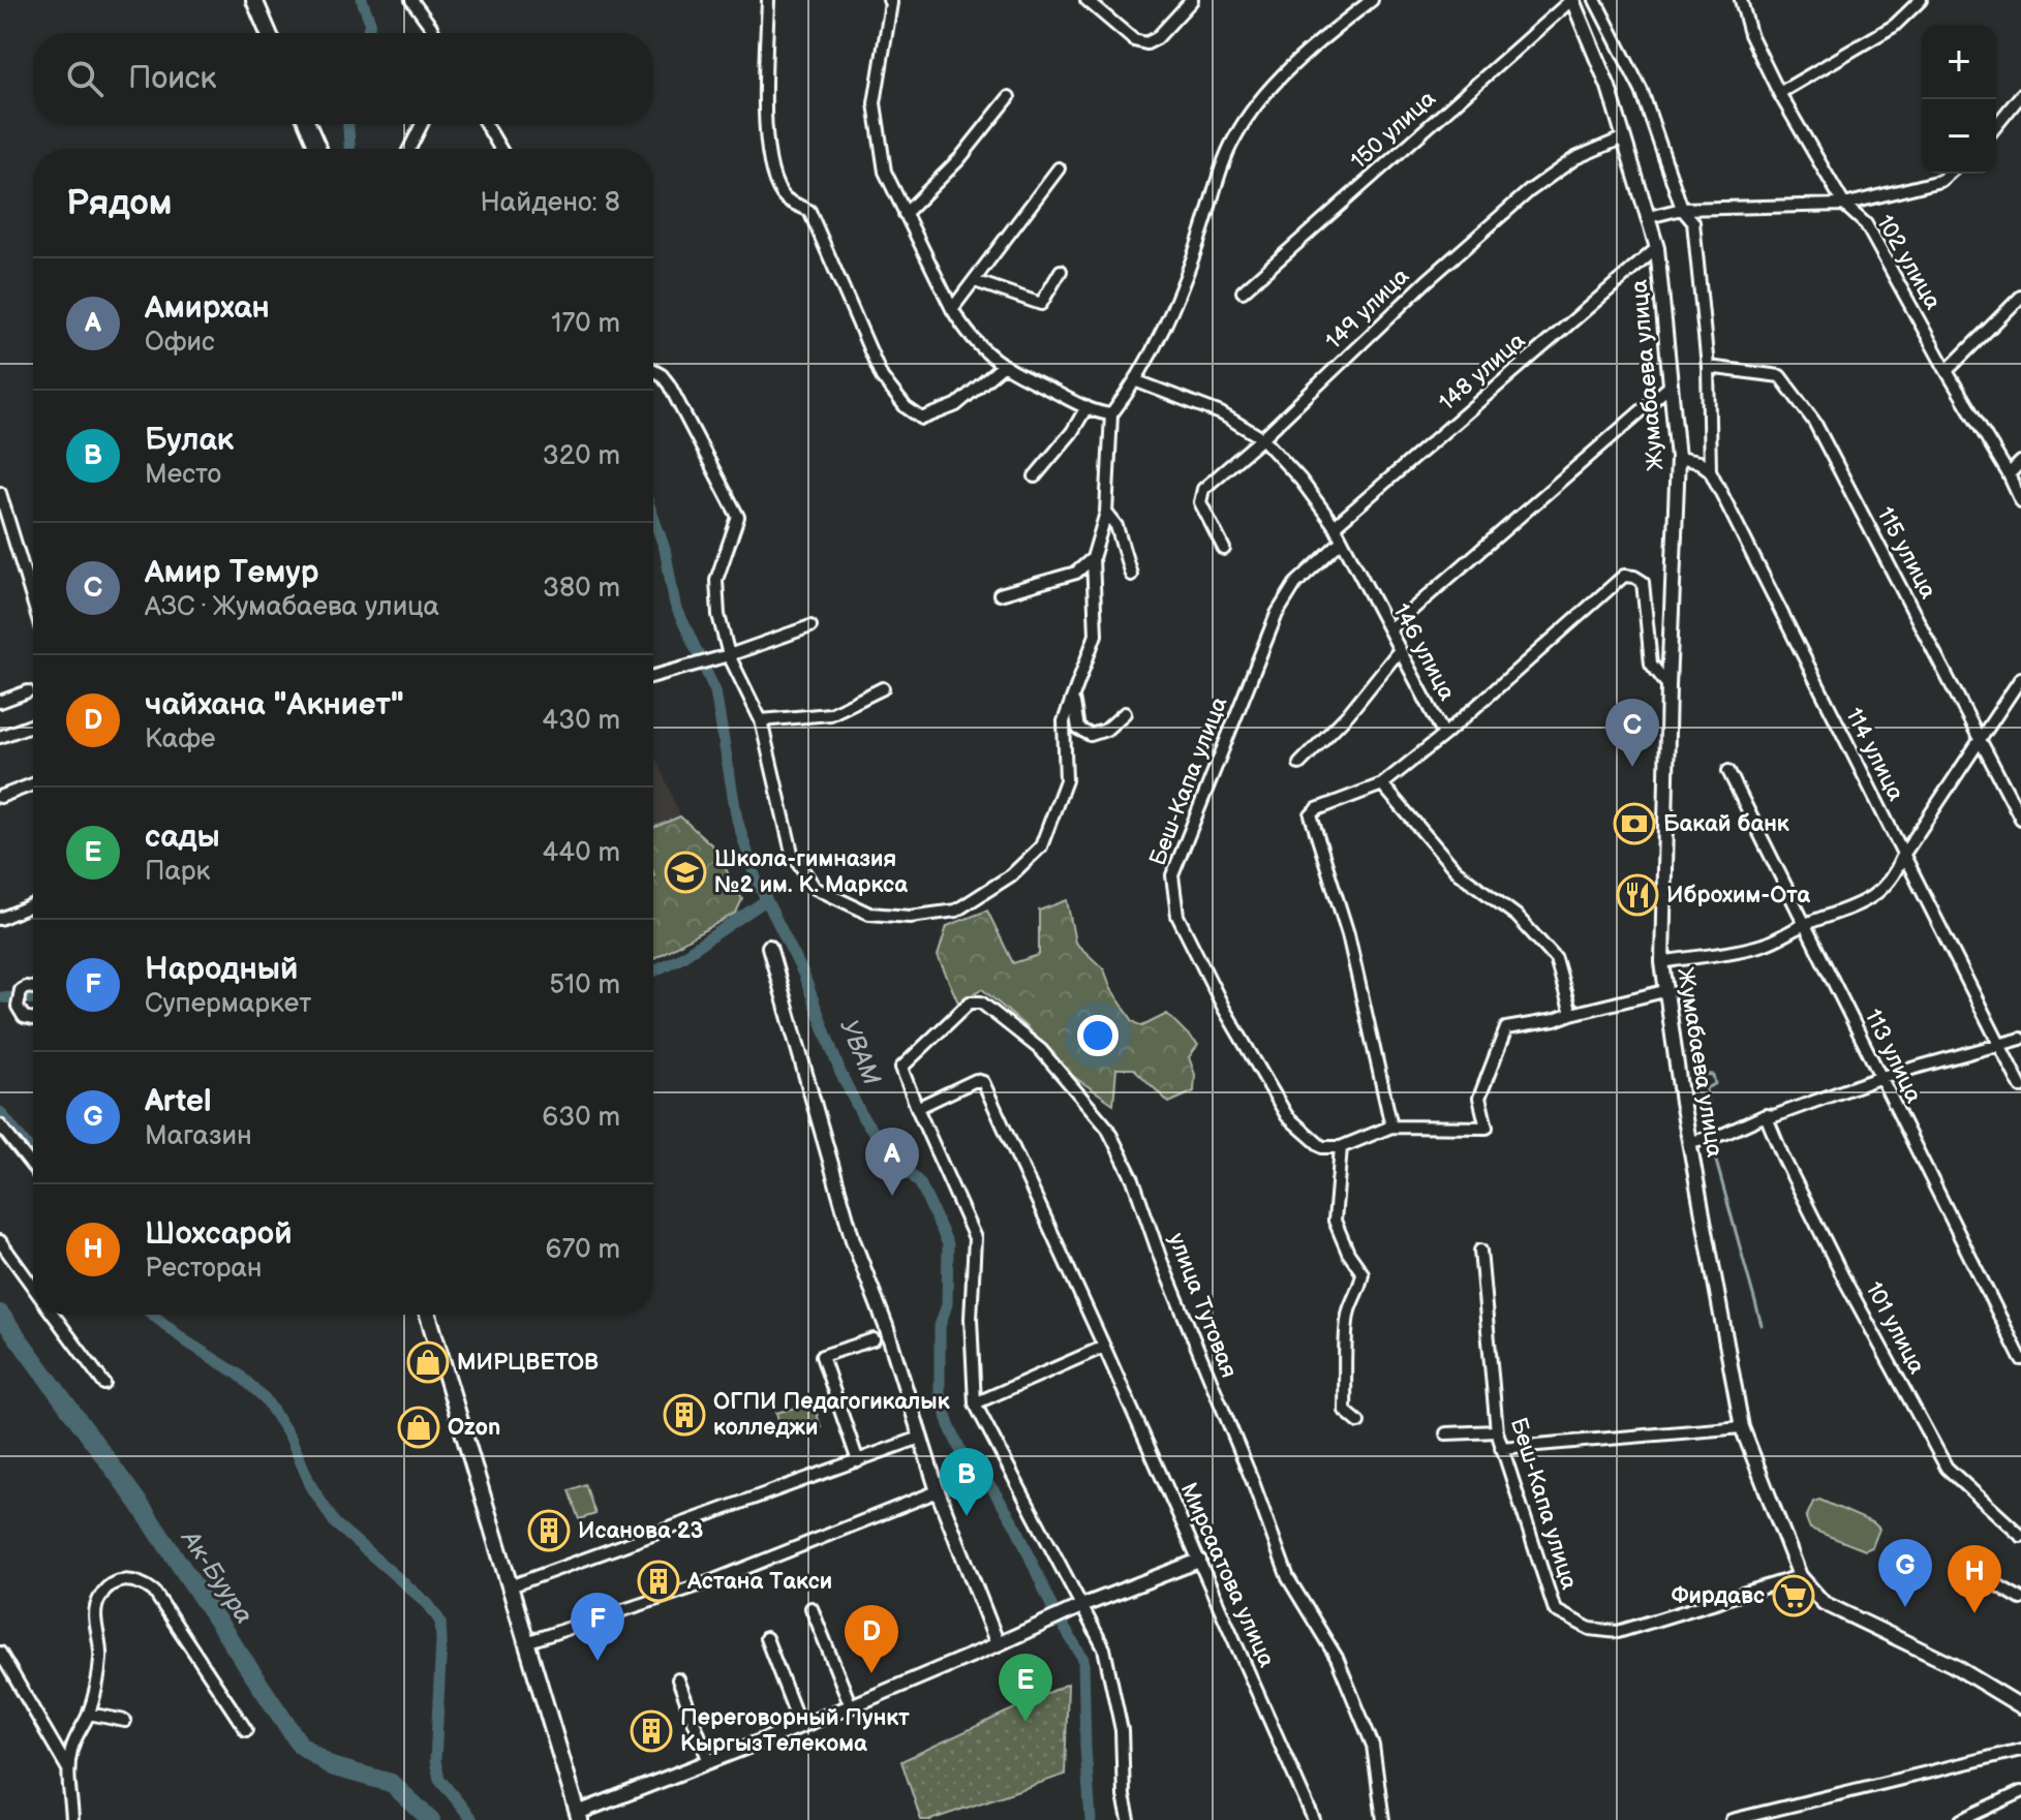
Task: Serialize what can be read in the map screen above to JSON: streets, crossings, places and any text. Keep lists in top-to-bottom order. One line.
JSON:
{"streets":{"street":["150 улица","102 улица","149 улица","148 улица","Жумабаева улица","115 улица","146 улица","114 улица","Беш-Капа улица","113 улица","улица Тутовая","101 улица","Мирсаатова улица"]},"crossings":[["150 улица","Жумабаева улица"],["149 улица","Жумабаева улица"],["149 улица","146 улица"],["148 улица","Жумабаева улица"],["148 улица","146 улица"],["Жумабаева улица","146 улица"],["Жумабаева улица","Беш-Капа улица"],["146 улица","Беш-Капа улица"],["улица Тутовая","Мирсаатова улица"]],"water":["УВАМ","Ак-Буура"],"places":{"bank":["Бакай банк"],"school or university":["Школа-гимназия №2 им. К. Маркса"],"restaurant":["Иброхим-Ота"],"shop":["МИРЦВЕТОВ","Ozon"],"building":["ОГПИ Педагогикалык колледжи","Исанова 23","Астана Такси","Переговорный Пункт КыргызТелекома"],"supermarket":["Фирдавс"]},"page":{"map_buttons":["+","−"],"search":"Поиск","heading":["Рядом","Найдено: 8"],"list":[{"mark":"A","name":"Амирхан","note":"Офис","value":"170 m"},{"mark":"B","name":"Булак","note":"Место","value":"320 m"},{"mark":"C","name":"Амир Темур","note":"АЗС · Жумабаева улица","value":"380 m"},{"mark":"D","name":"чайхана \"Акниет\"","note":"Кафе","value":"430 m"},{"mark":"E","name":"сады","note":"Парк","value":"440 m"},{"mark":"F","name":"Народный","note":"Супермаркет","value":"510 m"},{"mark":"G","name":"Artel","note":"Магазин","value":"630 m"},{"mark":"H","name":"Шохсарой","note":"Ресторан","value":"670 m"}],"pins":["C","A","B","G","H","F","D","E"]}}
